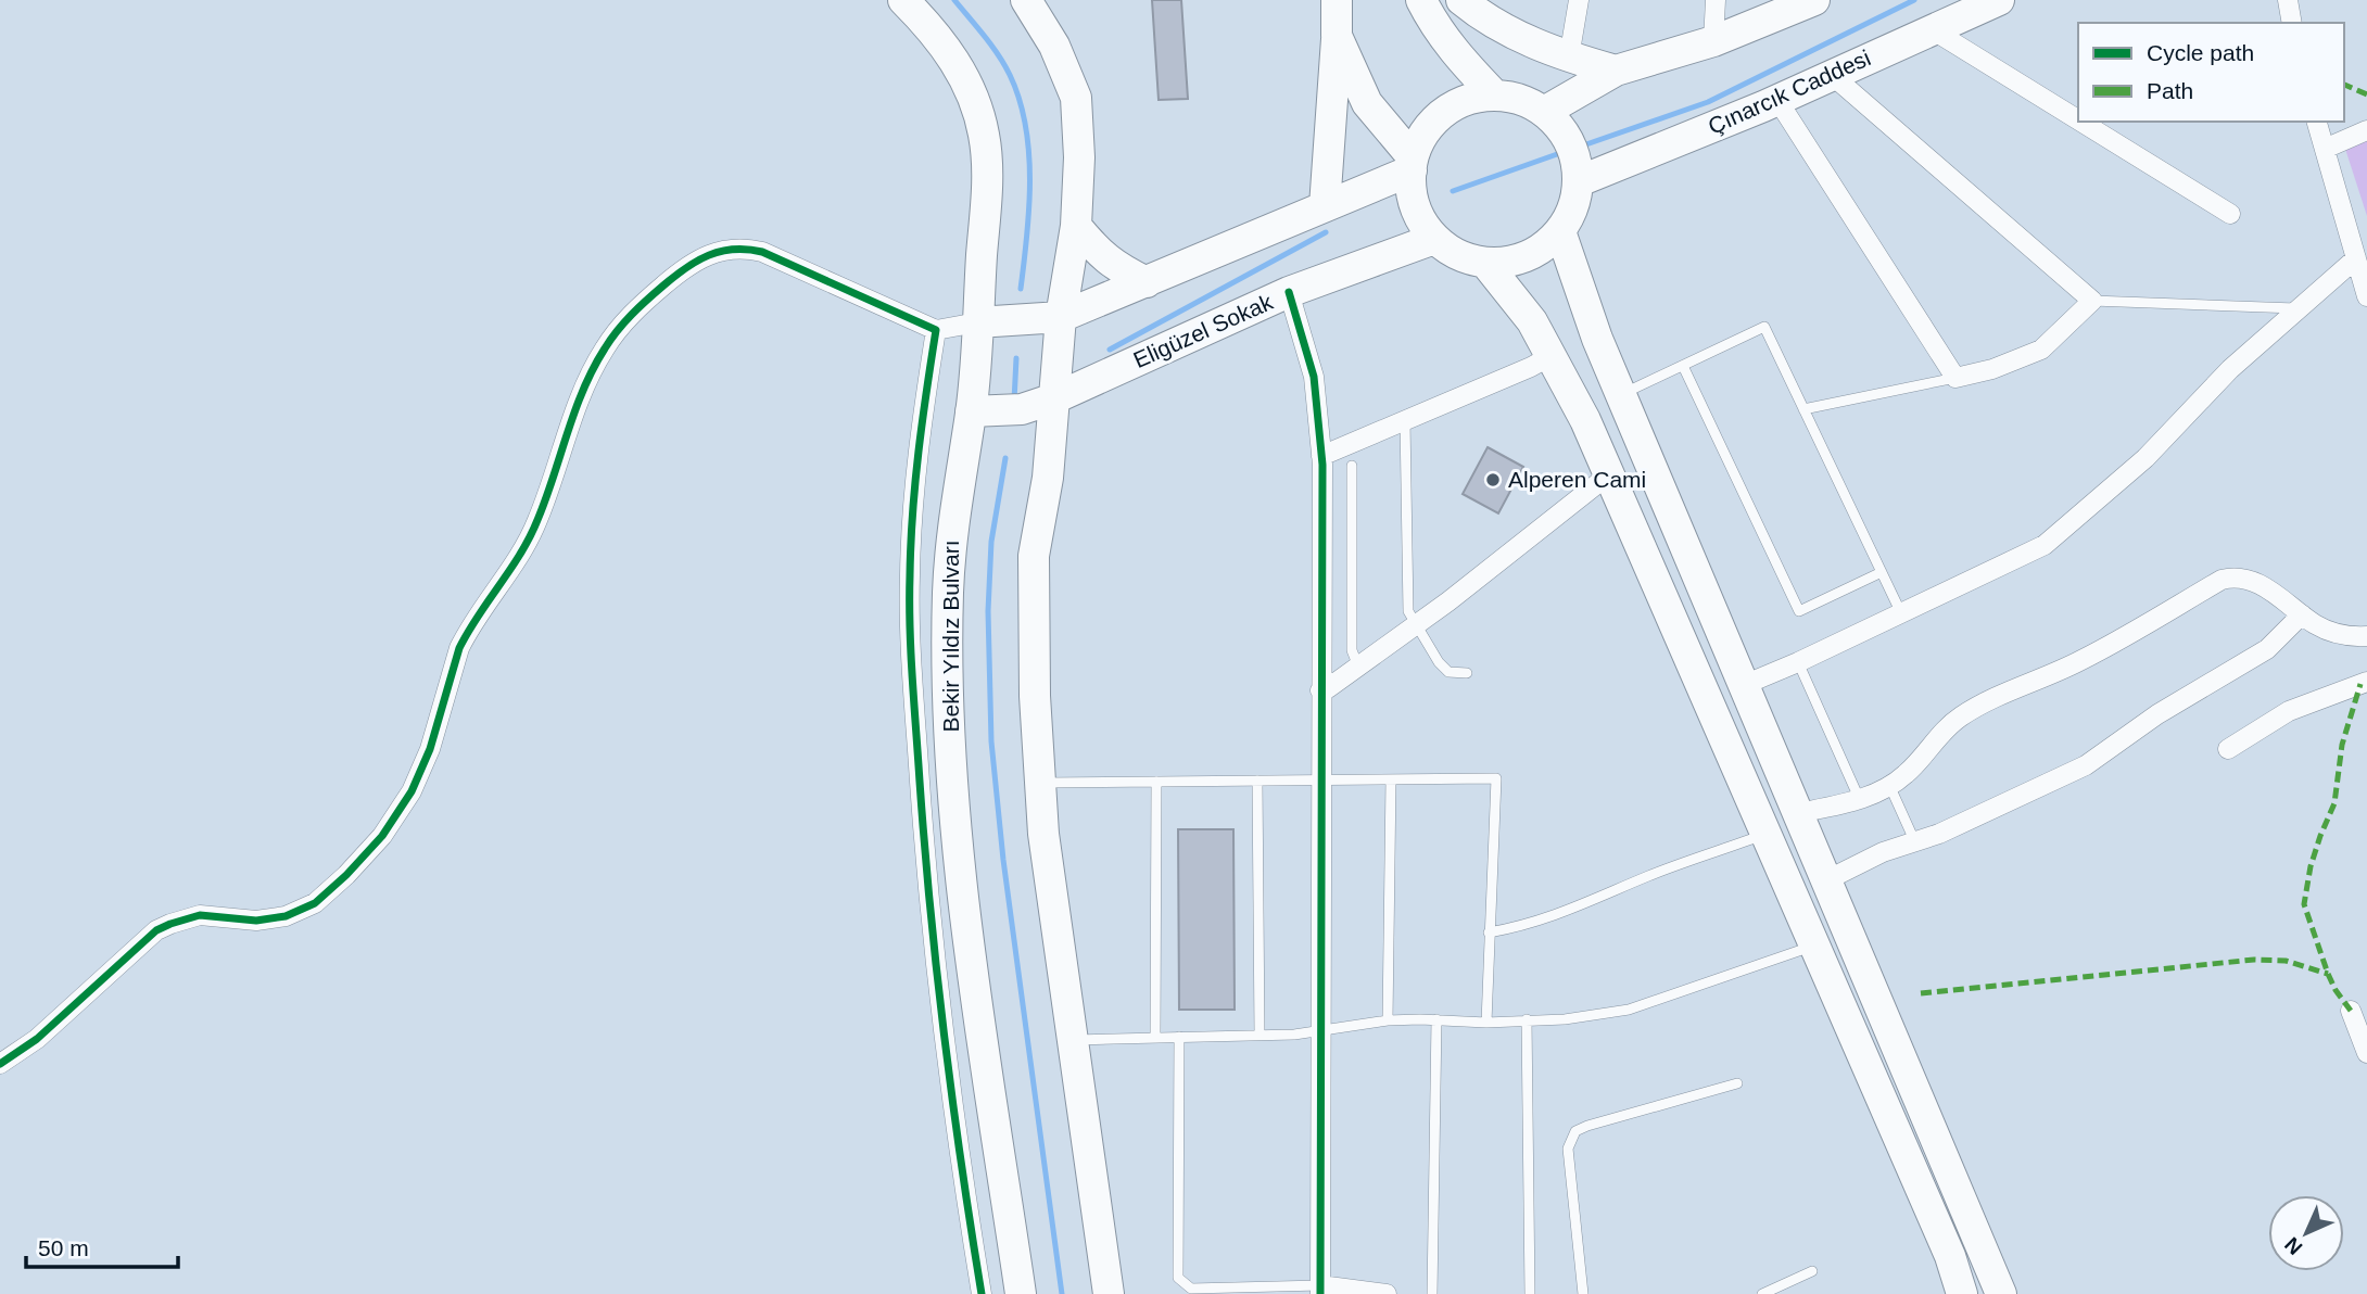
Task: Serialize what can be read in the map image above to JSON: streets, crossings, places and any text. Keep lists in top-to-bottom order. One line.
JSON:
{"streets":{"main road":["Çınarcık Caddesi","Eligüzel Sokak","Bekir Yıldız Bulvarı"]},"crossings":[["Çınarcık Caddesi","Eligüzel Sokak"],["Eligüzel Sokak","Bekir Yıldız Bulvarı"]],"places":["Alperen Cami"],"legend":["Cycle path","Path"],"scale_bar":"50 m","north":"bottom left"}
